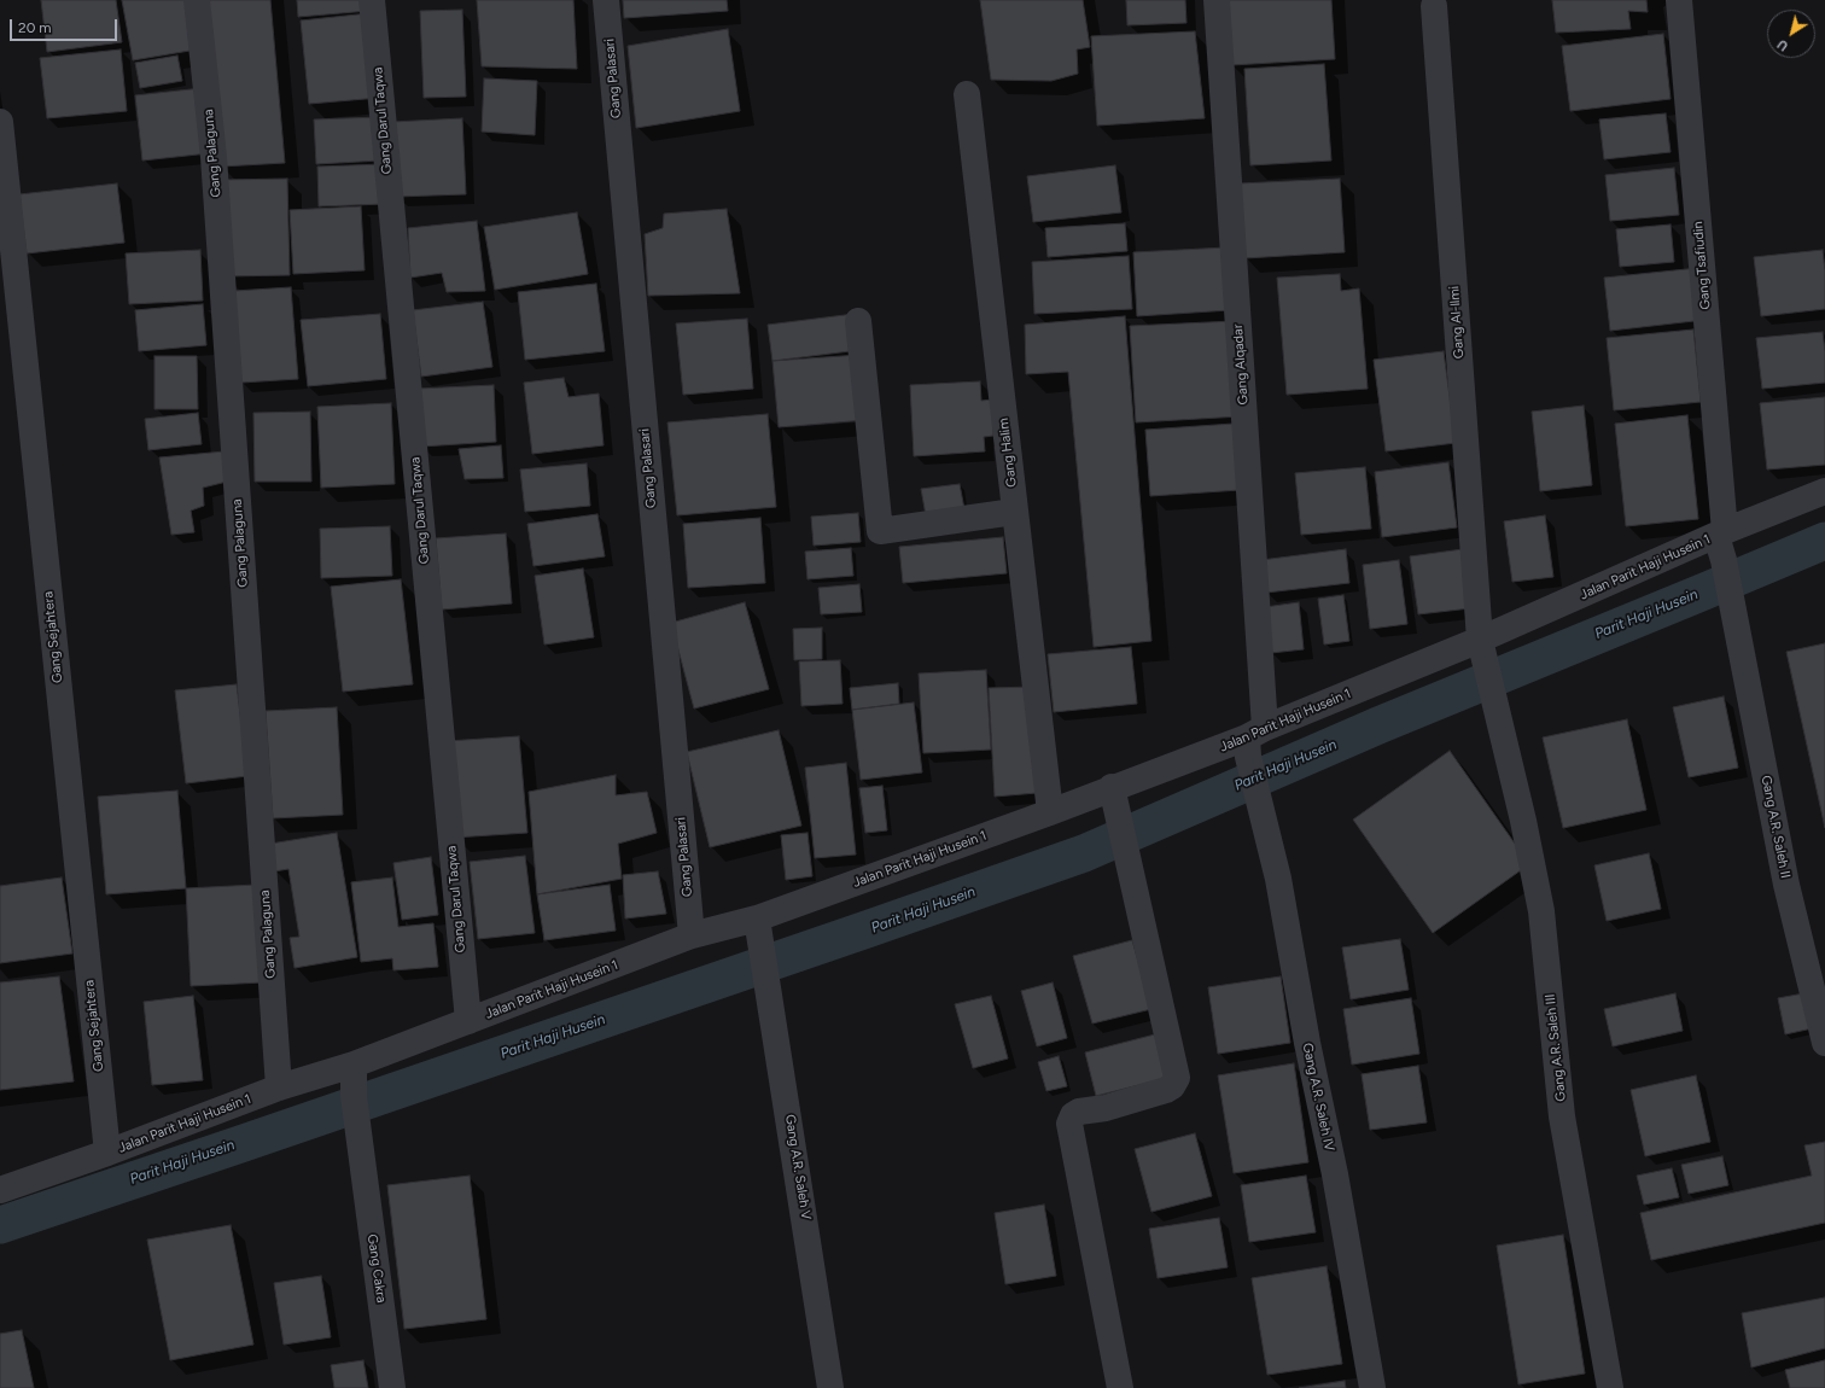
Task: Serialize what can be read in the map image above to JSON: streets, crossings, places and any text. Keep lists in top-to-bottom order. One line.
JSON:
{"streets":{"street":["Gang Palasari","Gang Darul Taqwa","Gang Palaguna","Gang Tsafiudin","Gang Al-llmi","Gang Alqadar","Gang Halim","Jalan Parit Haji Husein 1","Gang Sejahtera","Gang A.R. Saleh II","Gang A.R. Saleh III","Gang A.R. Saleh IV","Gang A.R. Saleh V","Gang Cakra"]},"crossings":[["Gang Palasari","Jalan Parit Haji Husein 1"],["Gang Darul Taqwa","Jalan Parit Haji Husein 1"],["Gang Palaguna","Jalan Parit Haji Husein 1"],["Gang Tsafiudin","Jalan Parit Haji Husein 1"],["Gang Tsafiudin","Gang A.R. Saleh II"],["Gang Al-llmi","Jalan Parit Haji Husein 1"],["Gang Al-llmi","Gang A.R. Saleh III"],["Gang Alqadar","Jalan Parit Haji Husein 1"],["Gang Alqadar","Gang A.R. Saleh IV"],["Gang Halim","Jalan Parit Haji Husein 1"],["Jalan Parit Haji Husein 1","Gang Sejahtera"],["Jalan Parit Haji Husein 1","Gang A.R. Saleh V"],["Jalan Parit Haji Husein 1","Gang Cakra"]],"water":["Parit Haji Husein"],"scale_bar":"20 m","north":"bottom left"}
